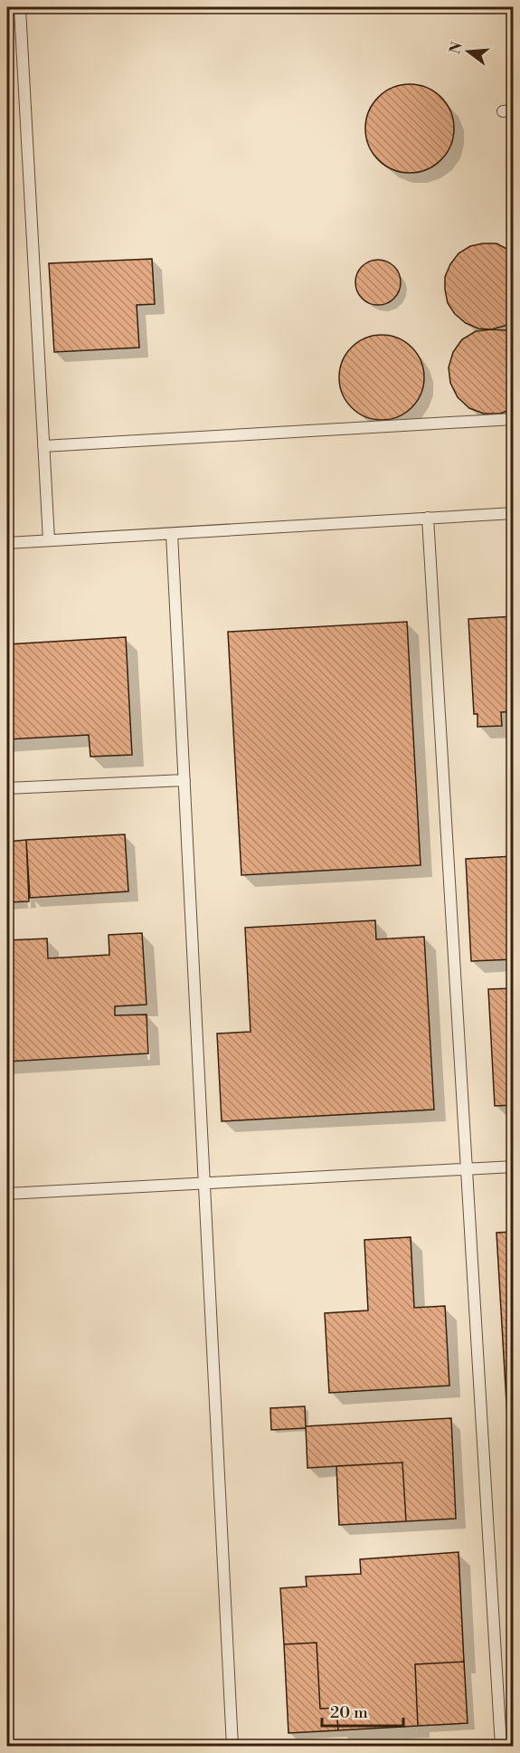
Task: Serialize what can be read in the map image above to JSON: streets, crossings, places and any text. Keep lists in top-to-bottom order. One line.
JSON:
{"scale_bar":"20 m","north":"left"}
